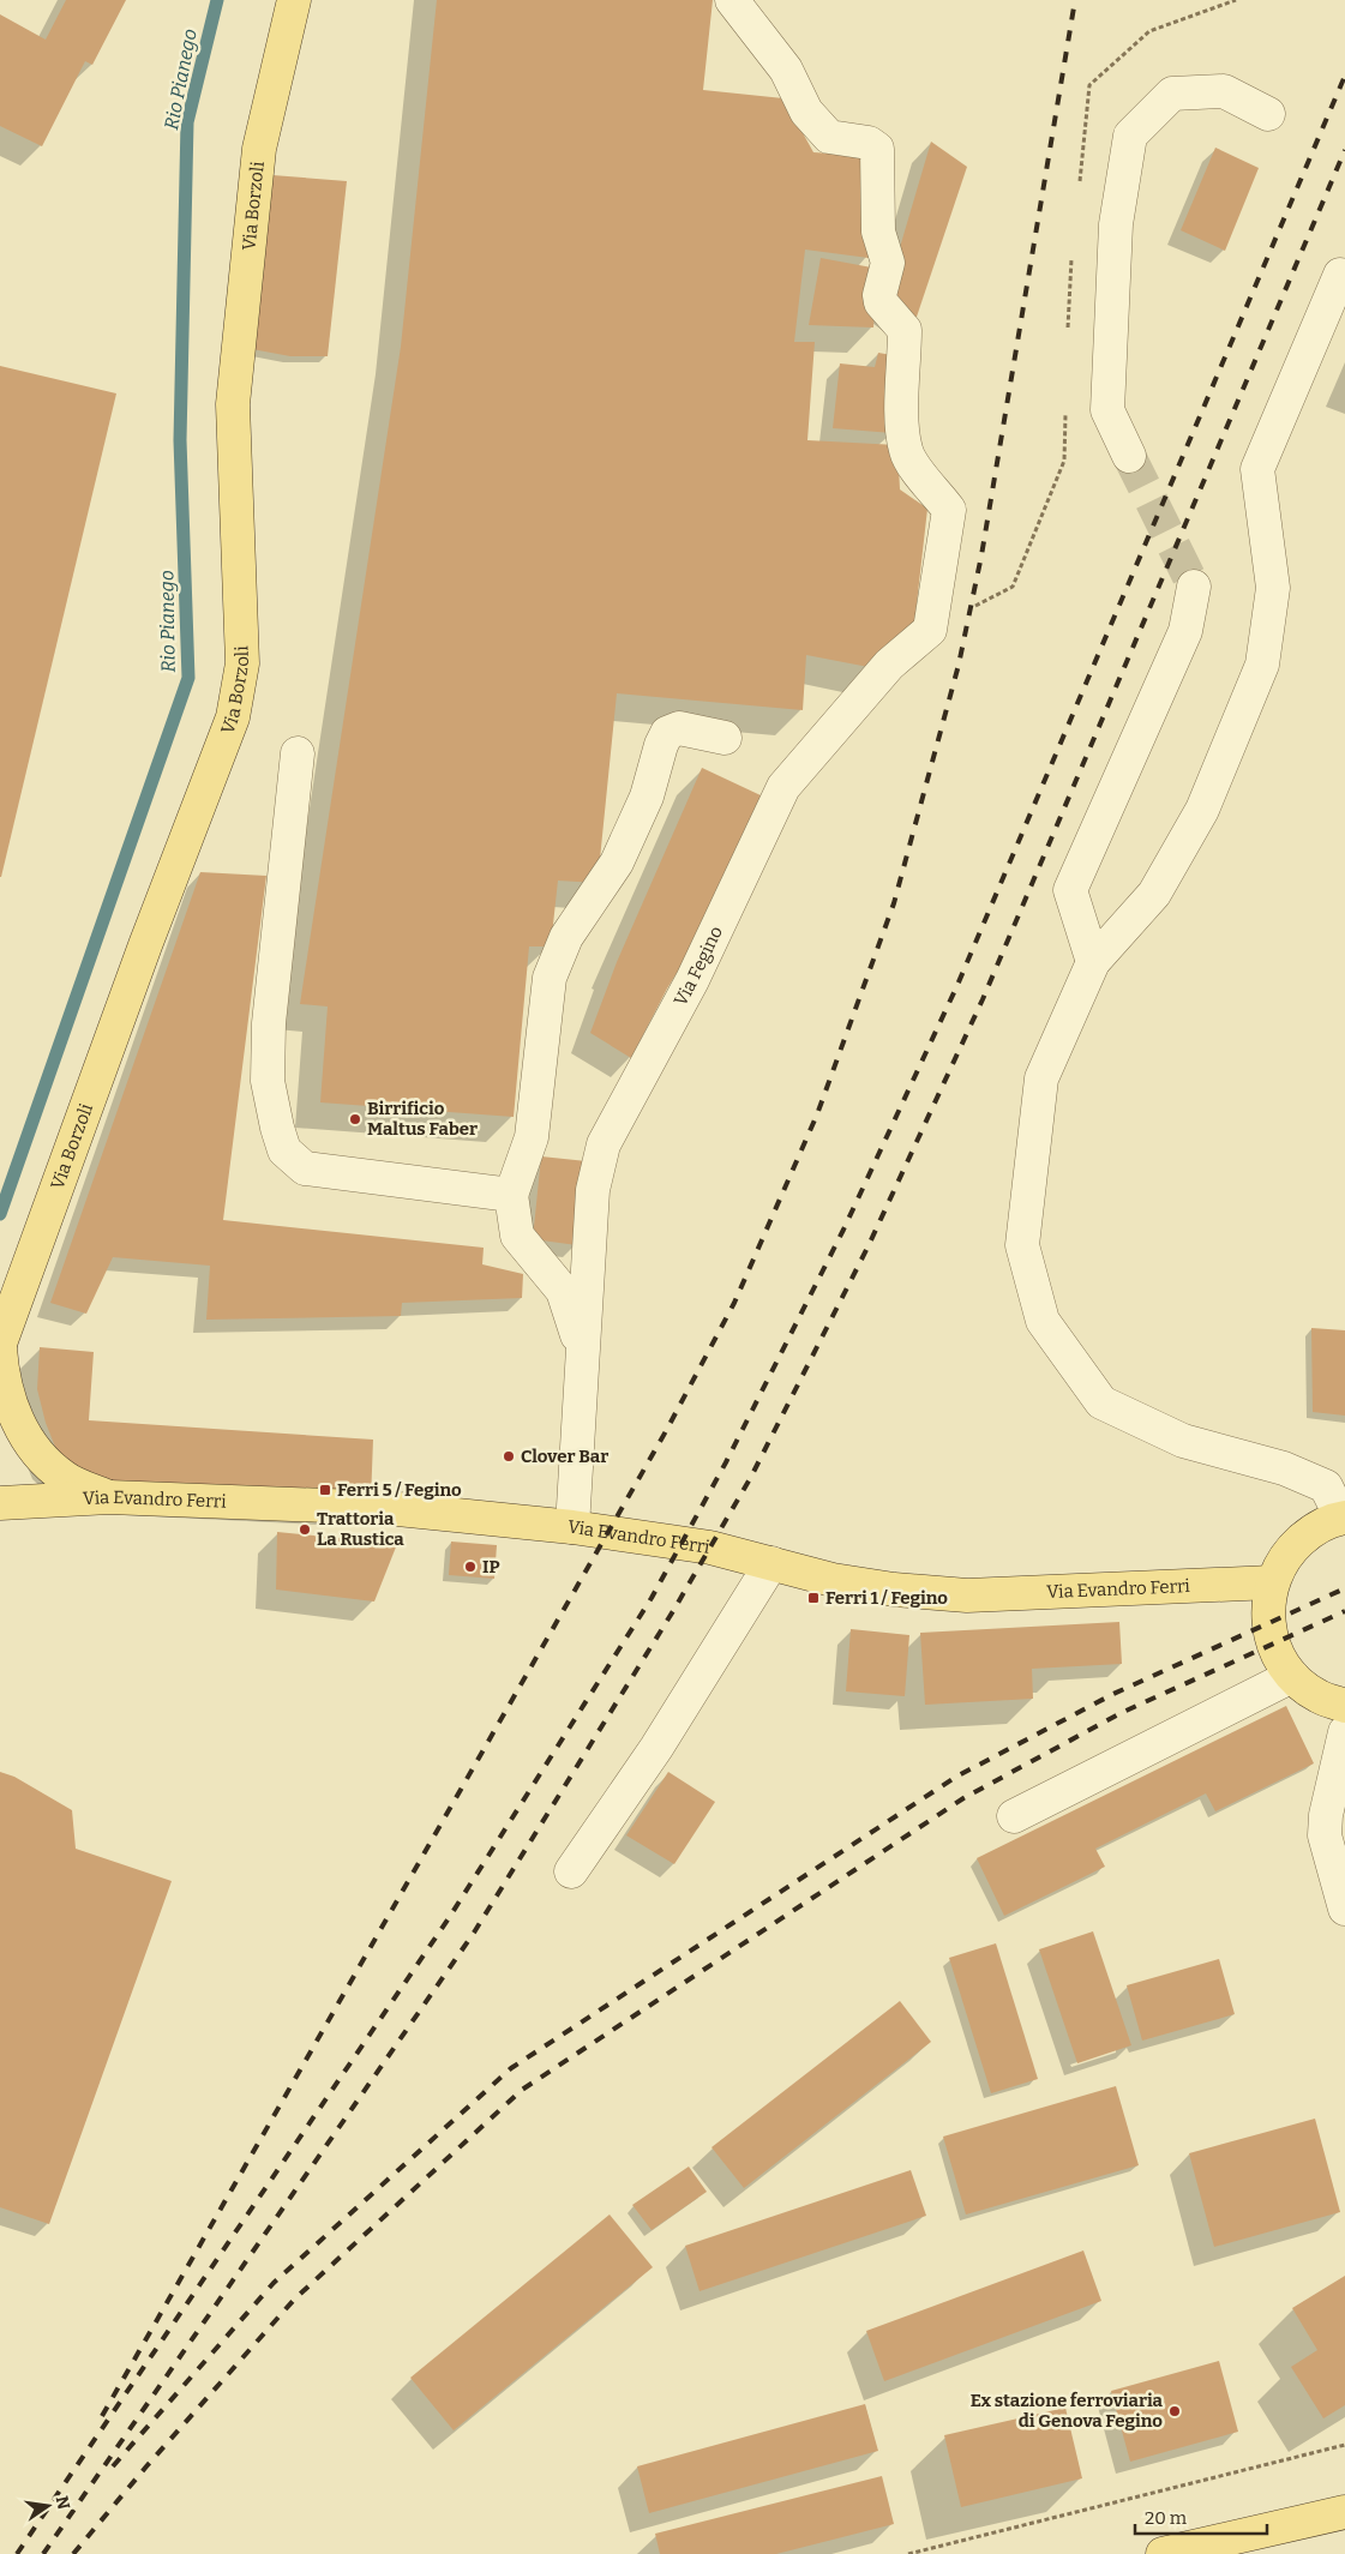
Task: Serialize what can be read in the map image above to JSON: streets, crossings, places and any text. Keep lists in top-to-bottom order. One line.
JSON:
{"streets":{"main road":["Via Borzoli","Via Evandro Ferri"],"street":["Via Fegino"]},"crossings":[["Via Fegino","Via Evandro Ferri"]],"water":["Rio Pianego"],"places":{"other":["Birrificio Maltus Faber","Clover Bar","Trattoria La Rustica","IP","Ex stazione ferroviaria di Genova Fegino"],"transit":["Ferri 5 / Fegino","Ferri 1 / Fegino"]},"scale_bar":"20 m","north":"right"}
